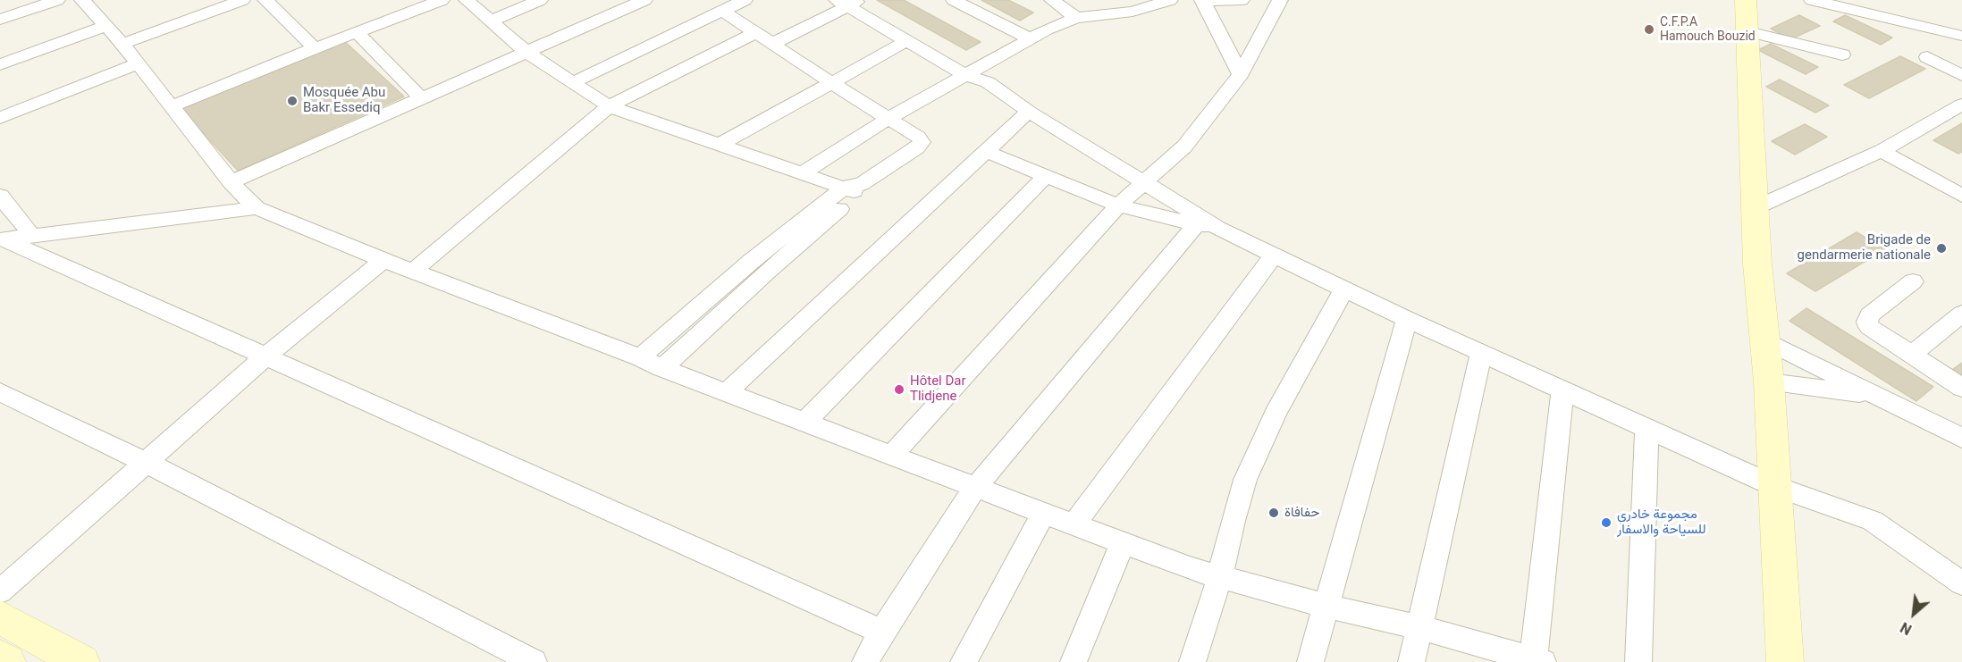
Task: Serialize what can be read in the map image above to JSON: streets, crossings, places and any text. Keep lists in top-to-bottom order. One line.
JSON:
{"places":["C.F.P.A Hamouch Bouzid","Mosquée Abu Bakr Essediq","Brigade de gendarmerie nationale","Hôtel Dar Tlidjene","حفافاة","مجموعة خادري للسياحة والاسفار"],"north":"bottom left"}
